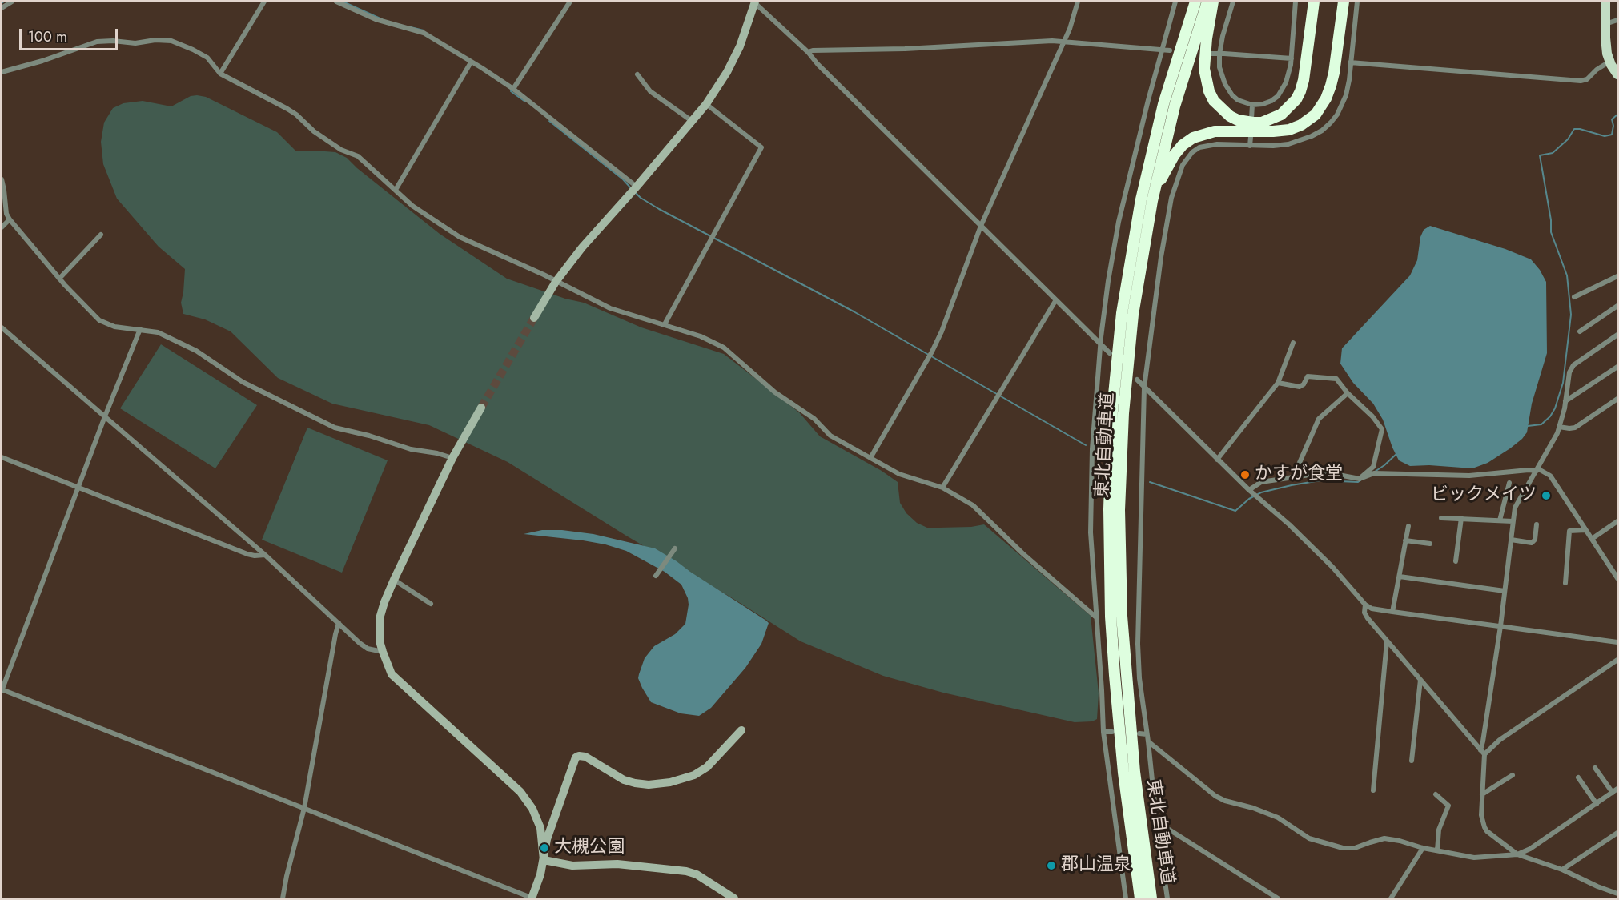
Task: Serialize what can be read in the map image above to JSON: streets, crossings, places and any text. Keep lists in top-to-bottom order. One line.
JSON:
{"streets":{"highway":["東北自動車道"]},"places":["かすが食堂","ビックメイツ","大槻公園","郡山温泉"],"scale_bar":"100 m"}
